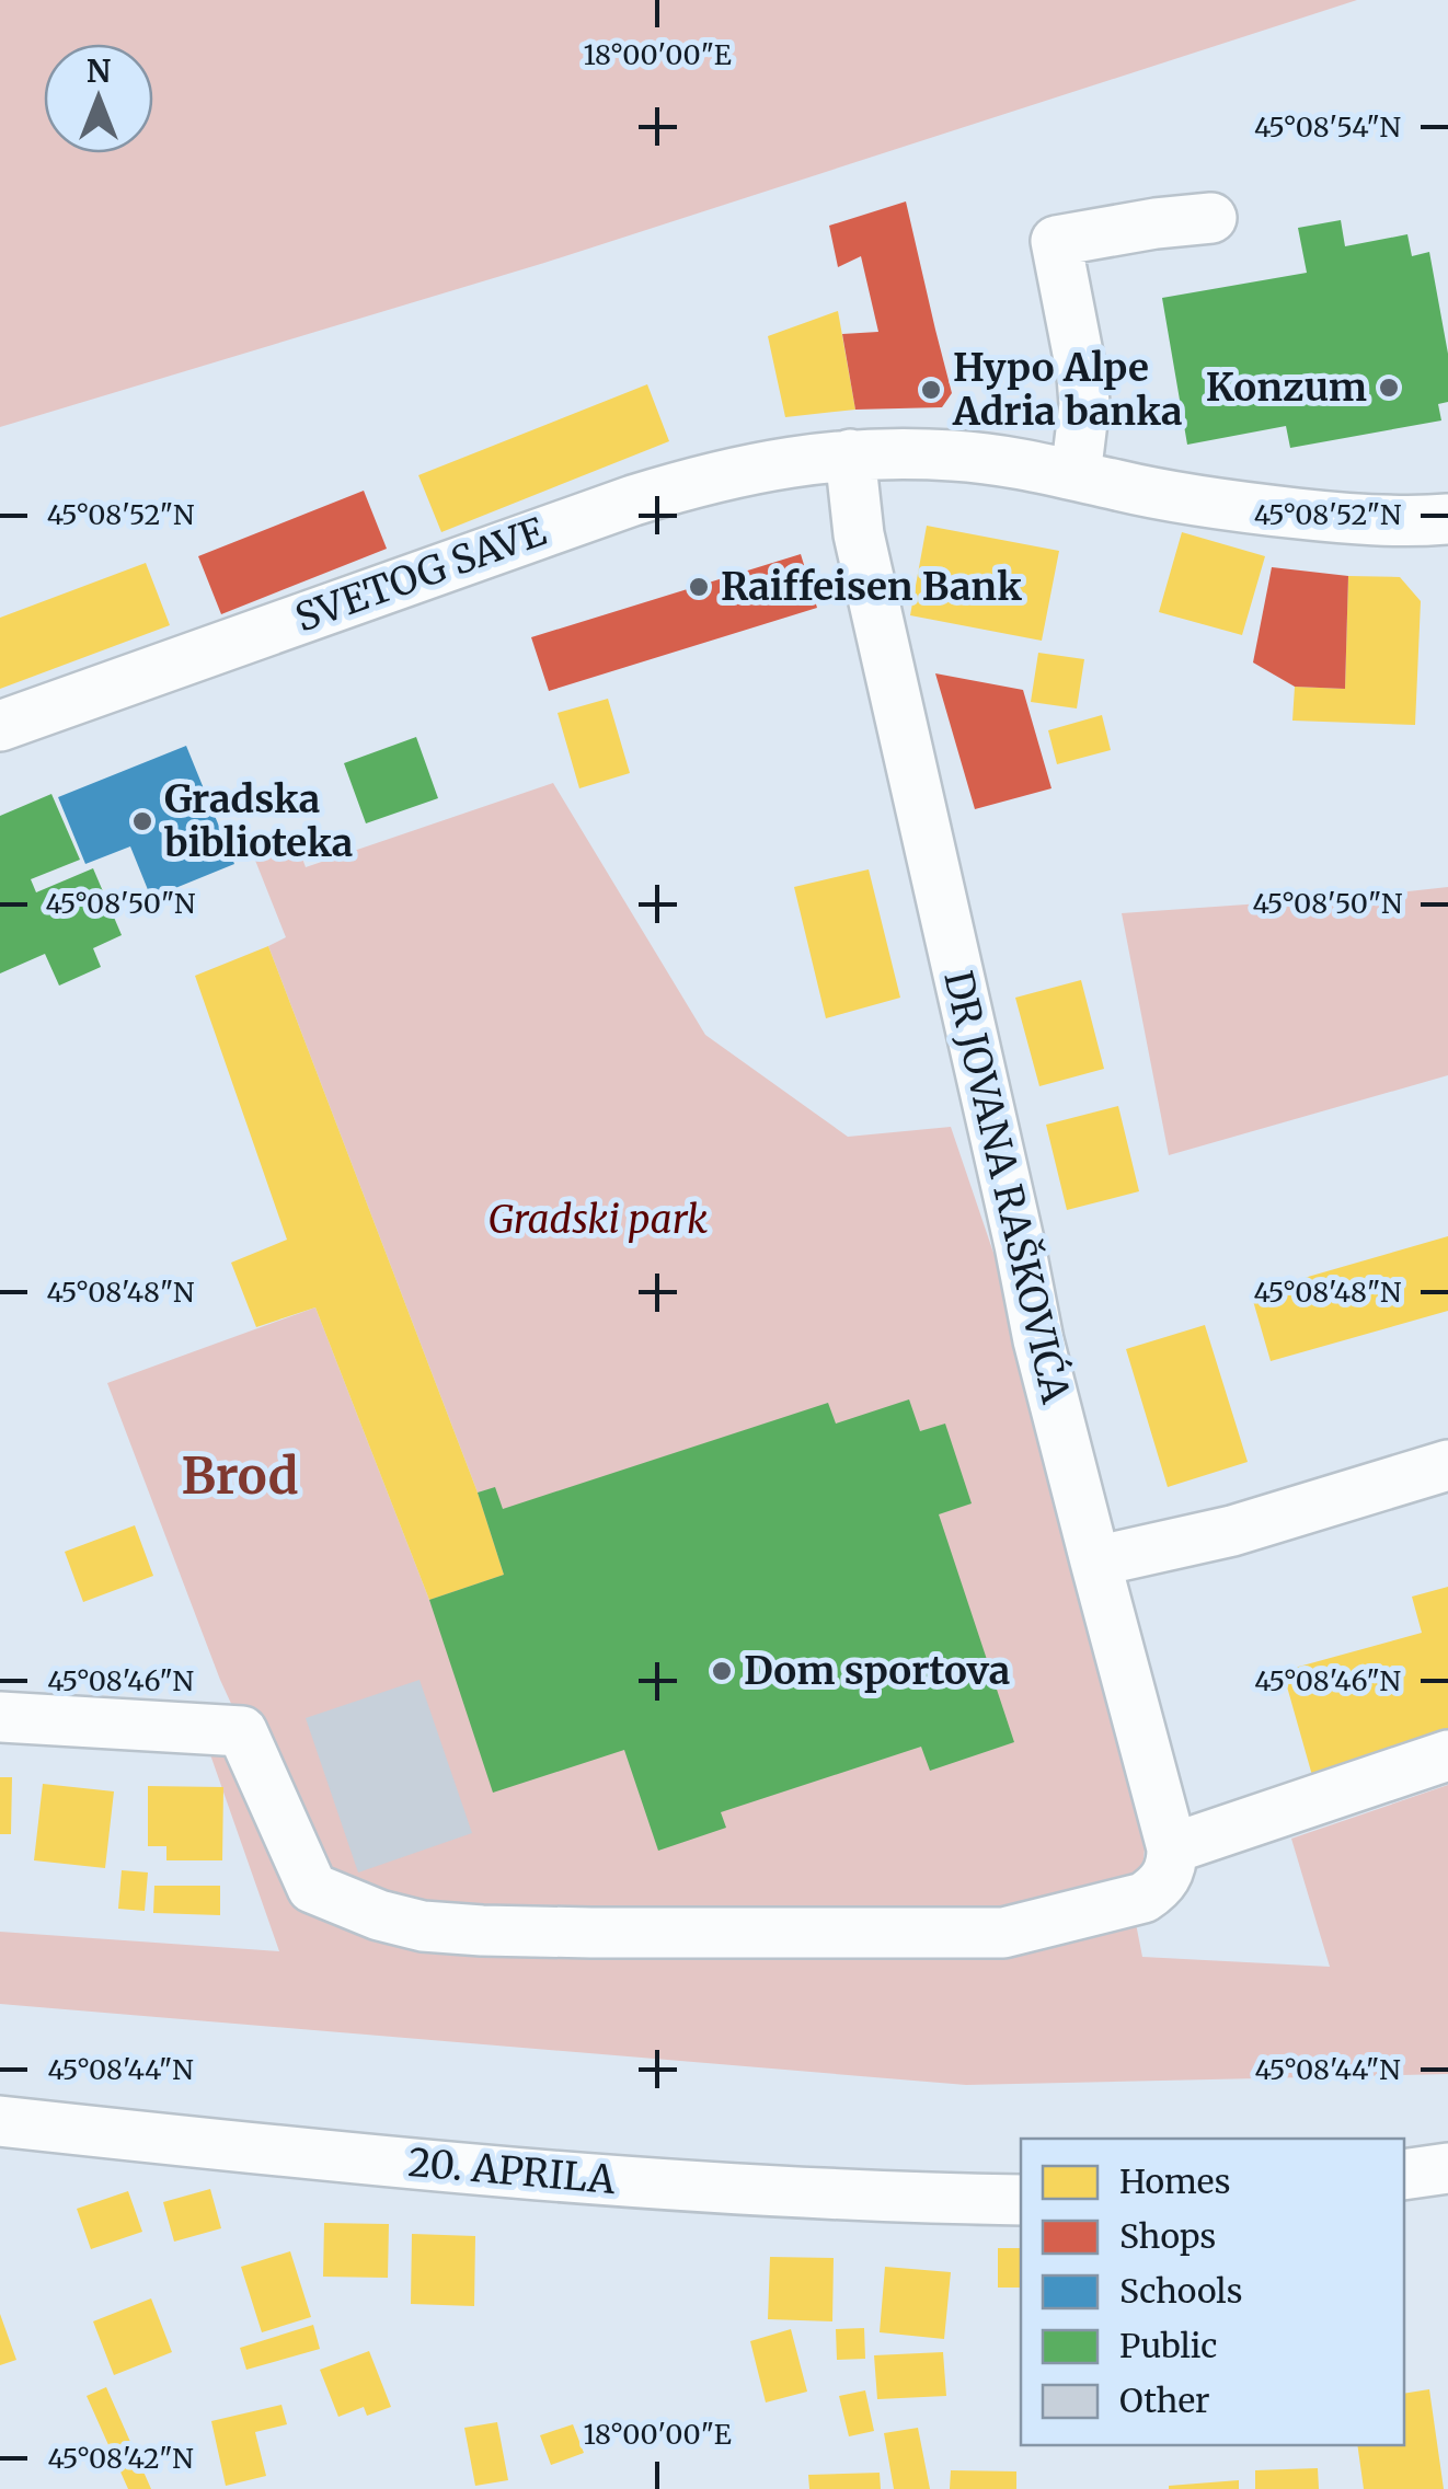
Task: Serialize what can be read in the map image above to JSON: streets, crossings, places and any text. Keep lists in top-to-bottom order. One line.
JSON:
{"streets":{"street":["SVETOG SAVE","DR JOVANA RAŠKOVIĆA","20. APRILA"]},"crossings":[["SVETOG SAVE","DR JOVANA RAŠKOVIĆA"]],"districts":["Brod"],"parks":["Gradski park"],"places":["Konzum","Hypo Alpe Adria banka","Raiffeisen Bank","Gradska biblioteka","Dom sportova"],"legend":["Homes","Shops","Schools","Public","Other"],"north":"top","coordinates":["18°00'00\"E","45°08'54\"N","45°08'52\"N","45°08'50\"N","45°08'48\"N","45°08'46\"N","45°08'44\"N","45°08'42\"N"]}
